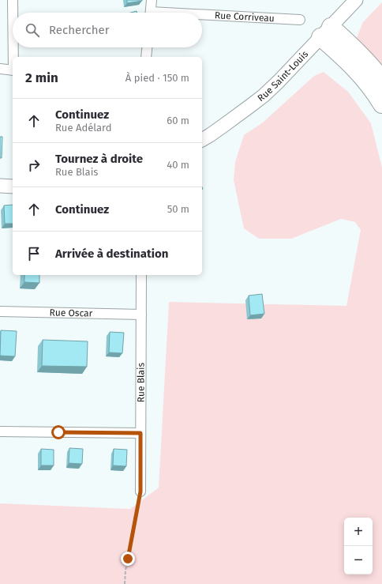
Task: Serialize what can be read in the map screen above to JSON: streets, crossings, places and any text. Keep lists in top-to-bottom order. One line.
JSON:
{"streets":{"main road":["Rue Saint-Louis"],"street":["Rue Corriveau","Rue Oscar","Rue Blais"]},"crossings":[["Rue Oscar","Rue Blais"]],"page":{"search":"Rechercher","heading":["2 min","À pied · 150 m"],"list":[["Continuez","Rue Adélard","60 m"],["Tournez à droite","Rue Blais","40 m"],["Continuez","50 m"],"Arrivée à destination"],"map_buttons":["+","−"]}}
